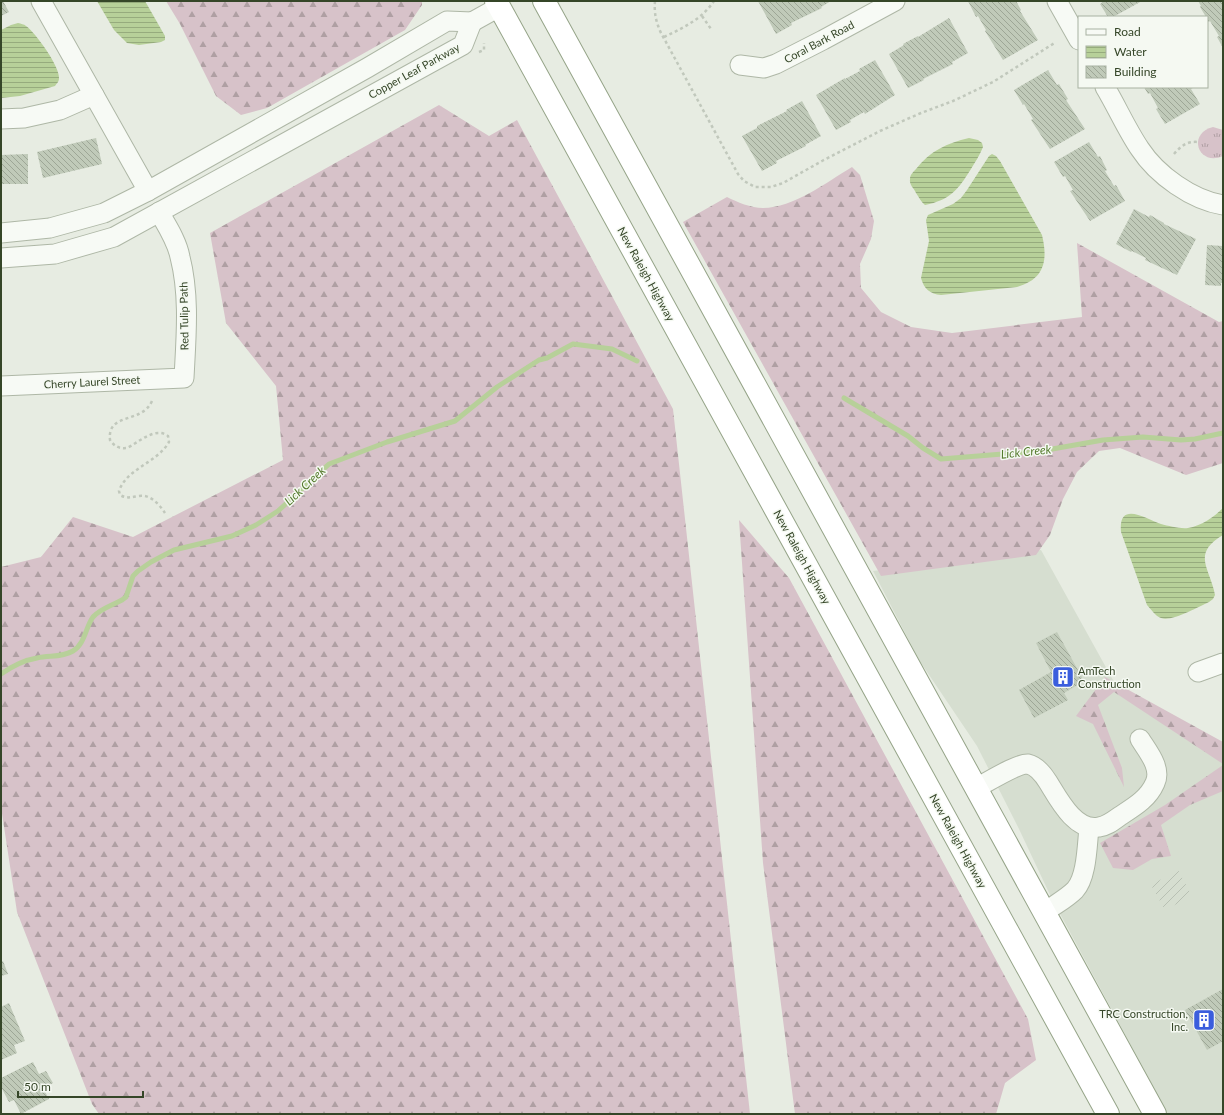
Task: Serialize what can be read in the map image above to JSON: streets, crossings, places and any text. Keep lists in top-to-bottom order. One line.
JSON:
{"streets":{"highway":["New Raleigh Highway"],"street":["Coral Bark Road","Copper Leaf Parkway","Red Tulip Path","Cherry Laurel Street"]},"crossings":[["Copper Leaf Parkway","Red Tulip Path"],["Red Tulip Path","Cherry Laurel Street"]],"water":["Lick Creek"],"places":{"building":["AmTech Construction","TRC Construction, Inc."]},"legend":["Road","Water","Building"],"scale_bar":"50 m"}
